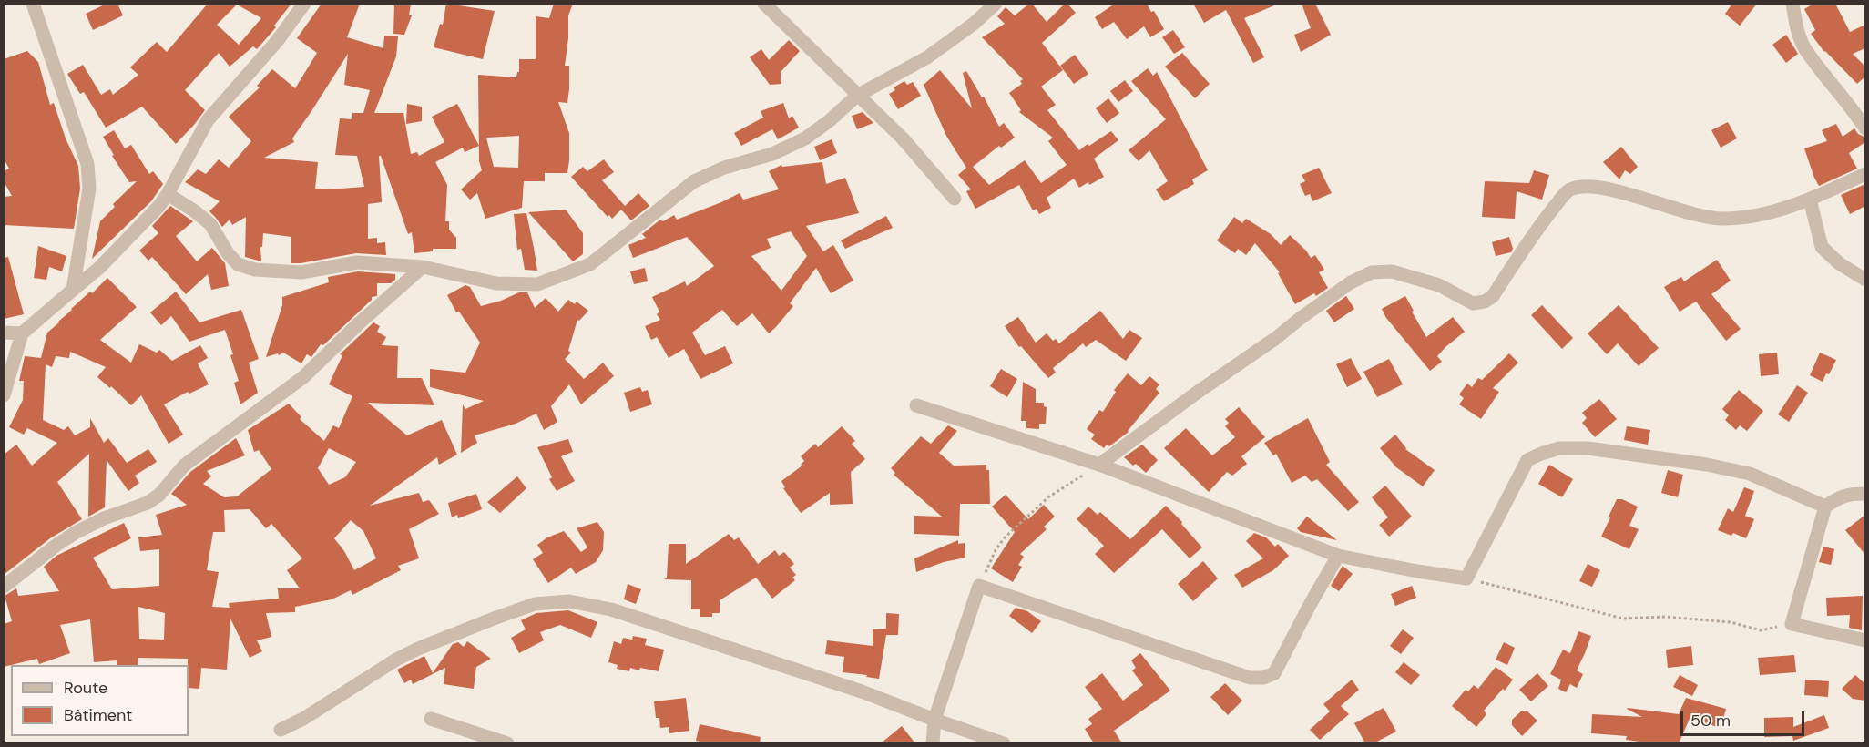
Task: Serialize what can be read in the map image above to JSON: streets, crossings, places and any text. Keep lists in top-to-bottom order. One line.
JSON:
{"legend":["Route","Bâtiment"],"scale_bar":"50 m"}
